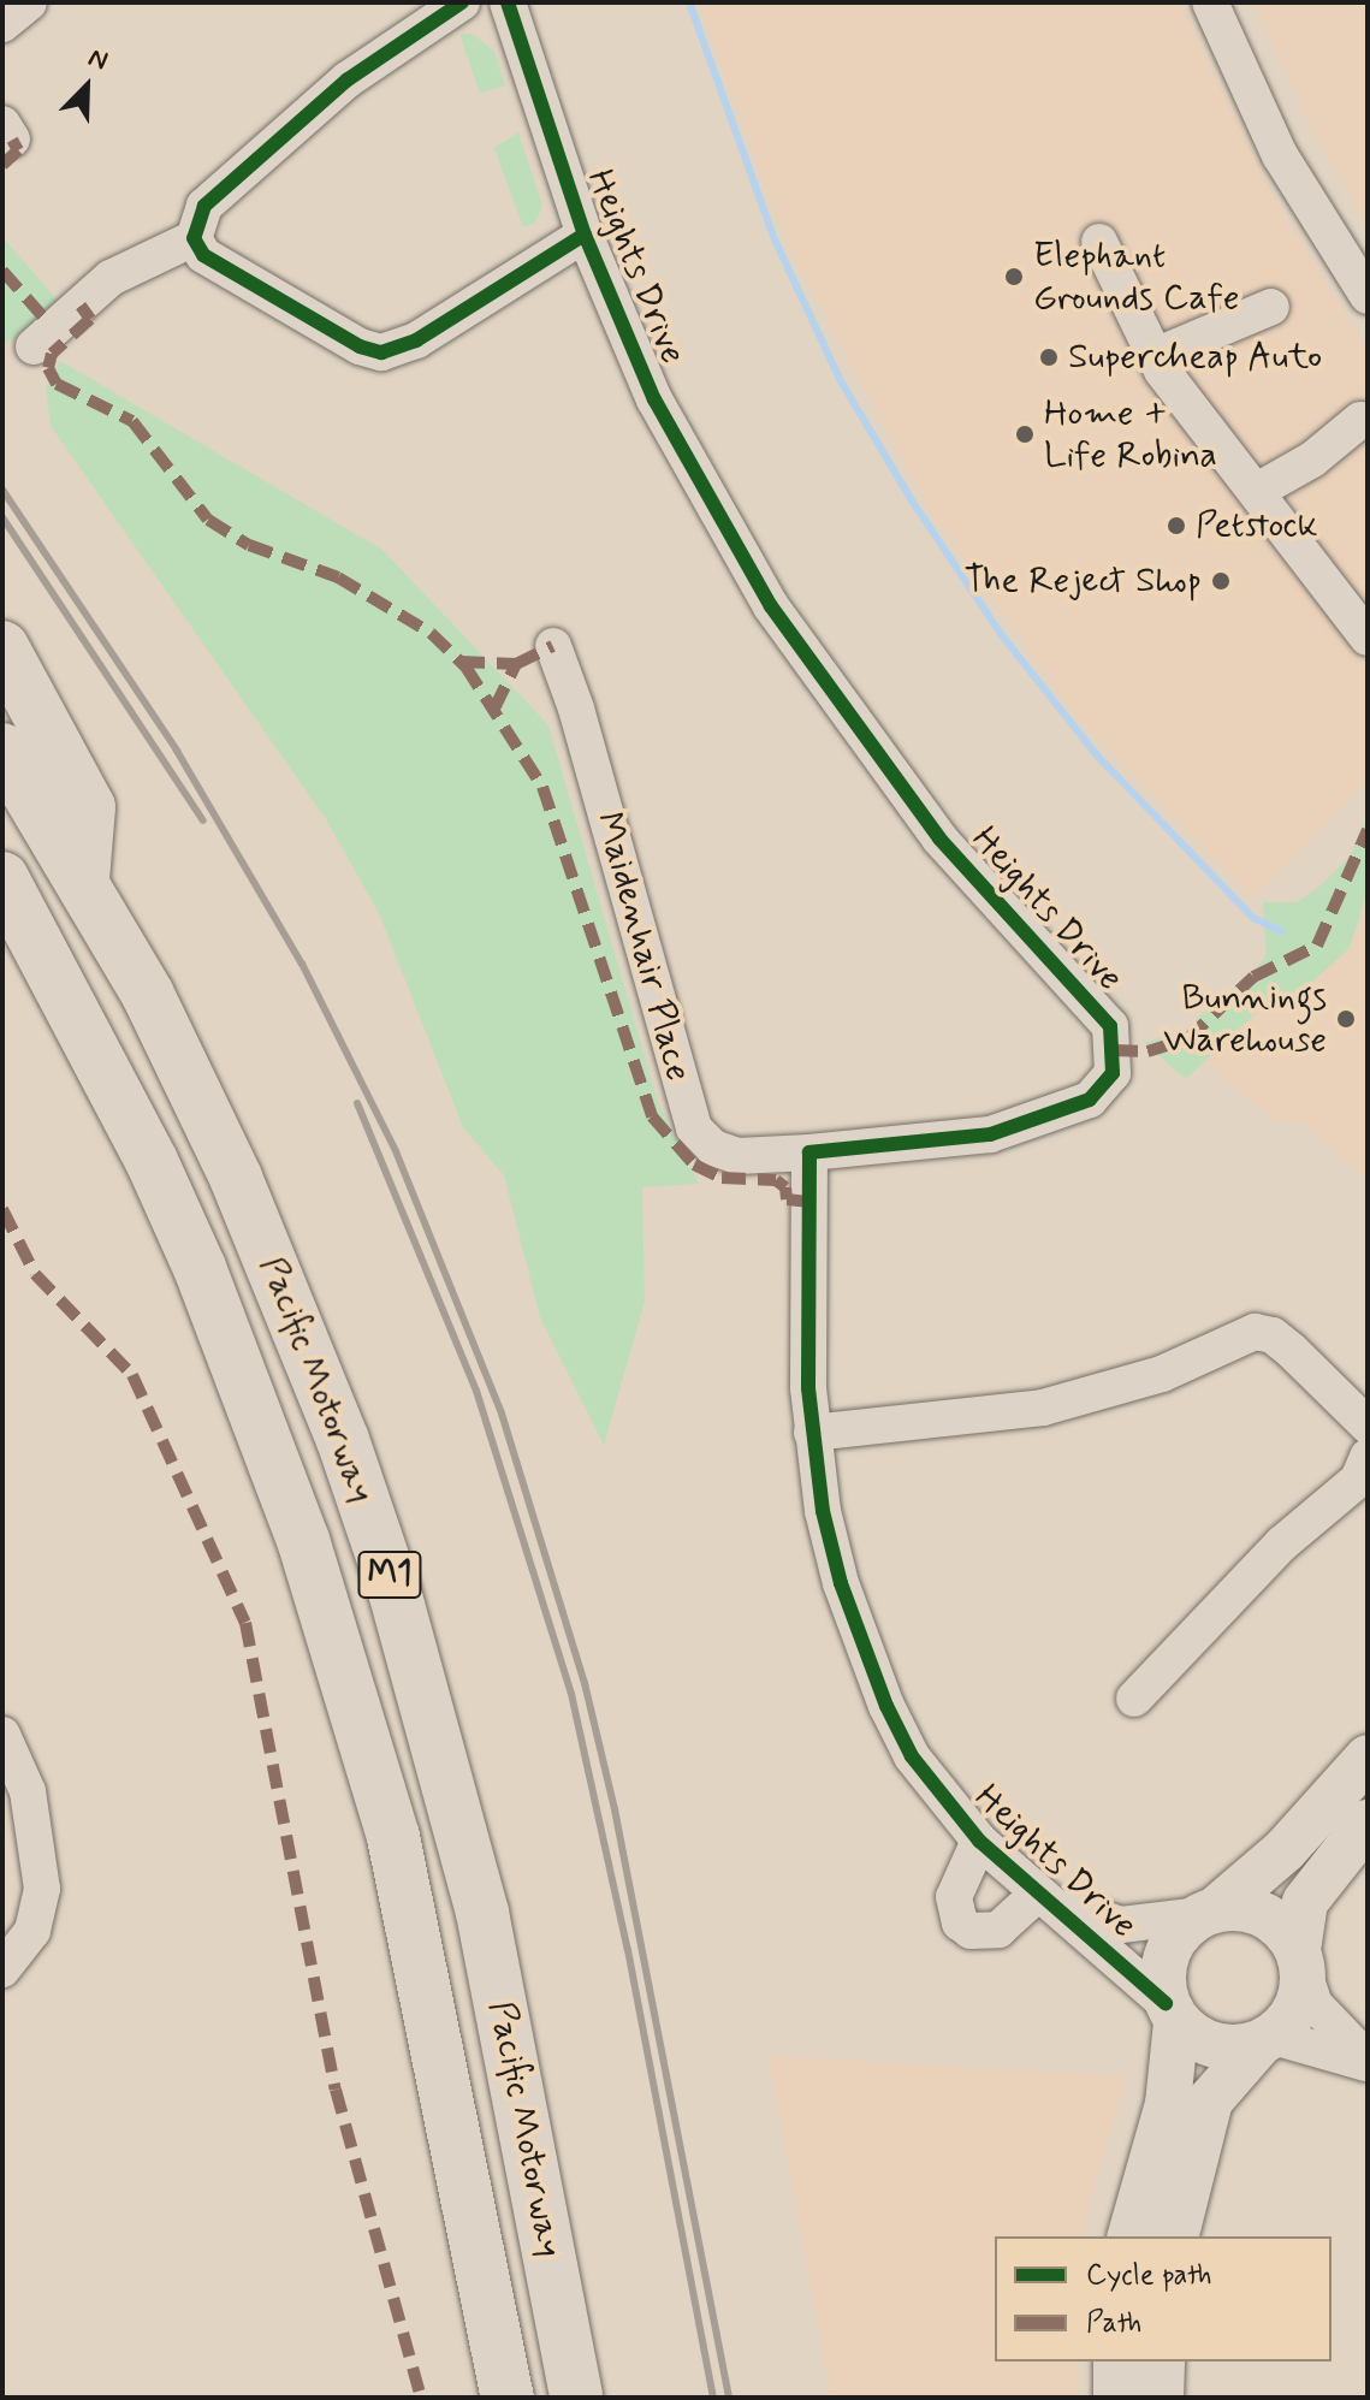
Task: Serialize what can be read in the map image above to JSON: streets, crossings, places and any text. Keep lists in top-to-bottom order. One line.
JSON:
{"streets":{"highway":["Pacific Motorway","M1"],"street":["Heights Drive","Maidenhair Place"]},"crossings":[["Heights Drive","Maidenhair Place"]],"places":["Elephant Grounds Cafe","Supercheap Auto","Home + Life Robina","Petstock","The Reject Shop","Bunnings Warehouse"],"legend":["Cycle path","Path"],"north":"top right"}
